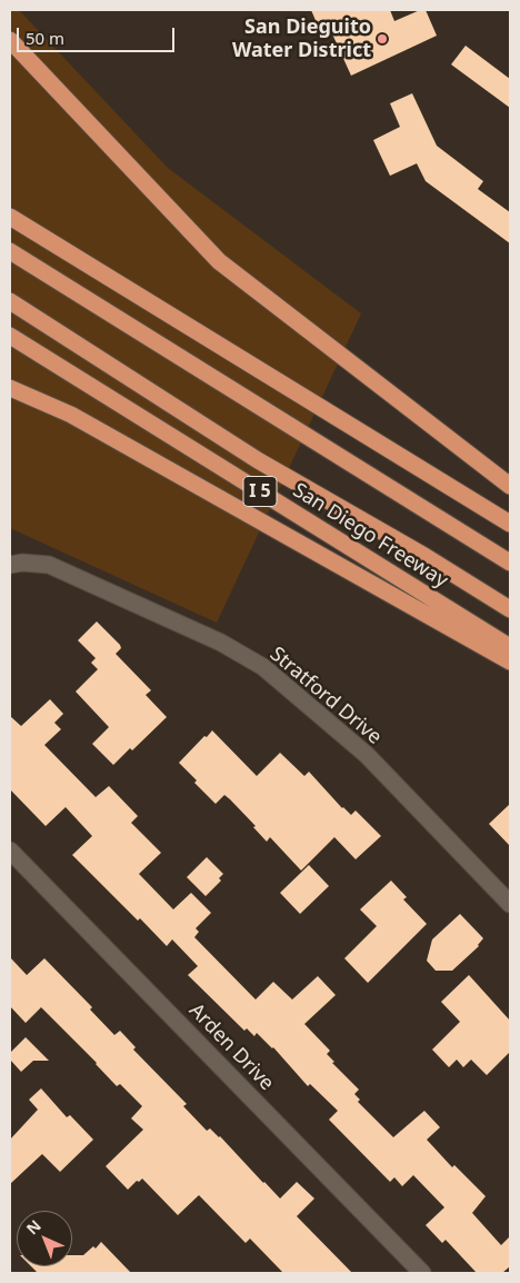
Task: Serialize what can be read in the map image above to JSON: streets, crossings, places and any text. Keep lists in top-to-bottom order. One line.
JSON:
{"streets":{"highway":["I 5","San Diego Freeway"],"street":["Stratford Drive","Arden Drive"]},"places":["San Dieguito Water District"],"scale_bar":"50 m","north":"top left"}
